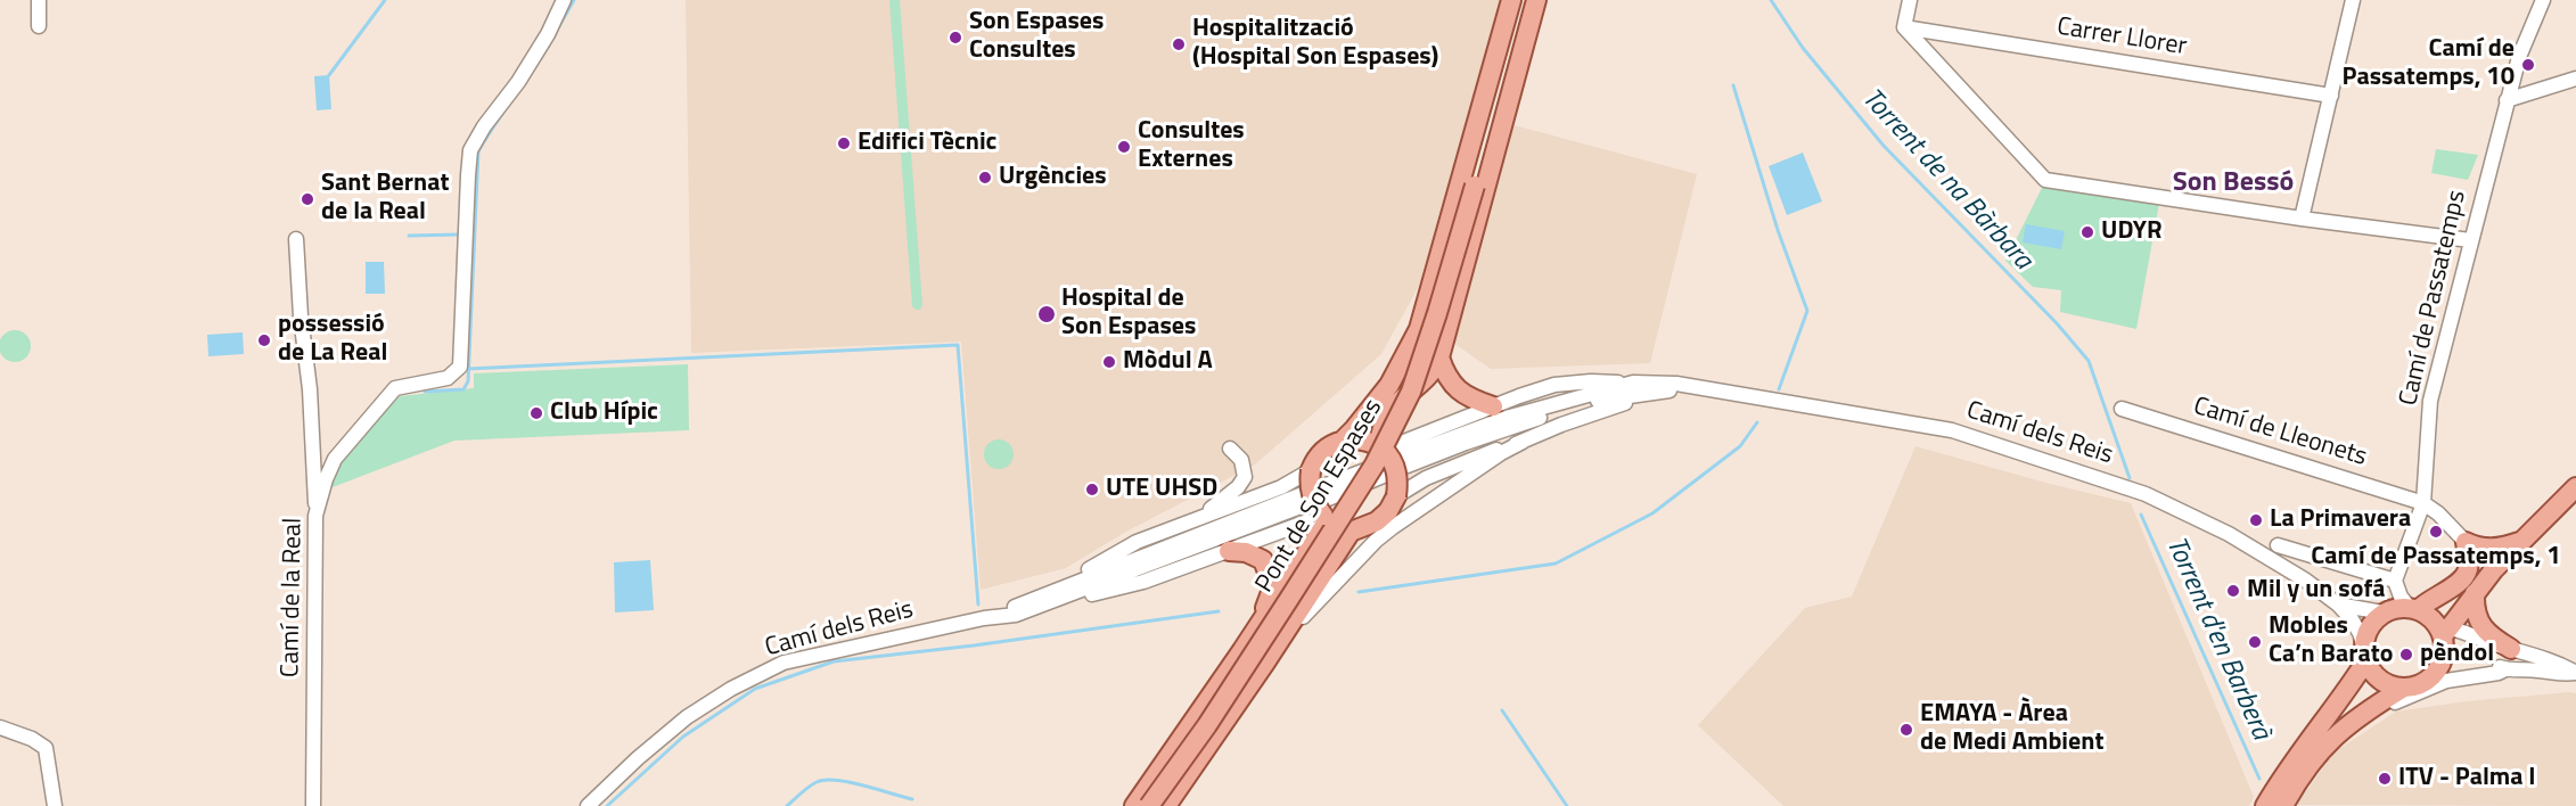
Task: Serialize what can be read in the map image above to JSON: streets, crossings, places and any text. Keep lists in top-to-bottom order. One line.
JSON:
{"streets":{"main road":["Pont de Son Espases"],"street":["Carrer Llorer","Camí de Passatemps","Camí de Lleonets","Camí dels Reis","Camí de la Real"]},"crossings":[["Camí de Passatemps","Camí de Lleonets"]],"districts":["Son Bessó"],"water":["Torrent de na Bàrbara","Torrent d'en Barberà"],"places":["Son Espases Consultes","Hospitalització (Hospital Son Espases)","Camí de Passatemps, 10","Edifici Tècnic","Consultes Externes","Urgències","Sant Bernat de la Real","UDYR","Hospital de Son Espases","possessió de La Real","Mòdul A","Club Hípic","UTE UHSD","La Primavera","Camí de Passatemps, 1","Mil y un sofá","Mobles Ca’n Barato","pèndol","EMAYA - Àrea de Medi Ambient","ITV - Palma I"]}
